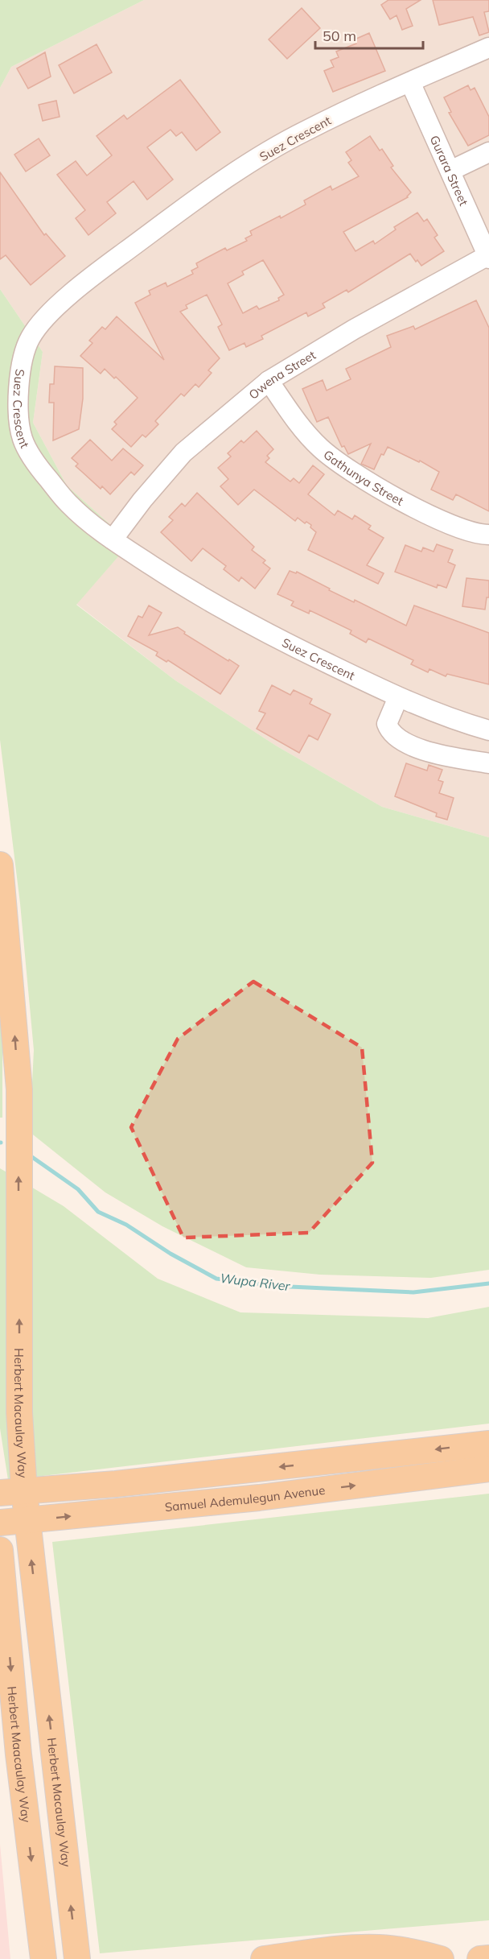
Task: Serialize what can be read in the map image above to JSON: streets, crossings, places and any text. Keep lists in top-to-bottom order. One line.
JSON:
{"streets":{"main road":["Herbert Macaulay Way","Samuel Ademulegun Avenue","Herbert Maacaulay Way"],"street":["Suez Crescent","Gurara Street","Owena Street","Gathunya Street"]},"crossings":[["Suez Crescent","Gurara Street"],["Suez Crescent","Owena Street"],["Gurara Street","Owena Street"],["Owena Street","Gathunya Street"],["Herbert Macaulay Way","Samuel Ademulegun Avenue"]],"one_way":["Herbert Macaulay Way","Herbert Maacaulay Way"],"water":["Wupa River"],"scale_bar":"50 m"}
